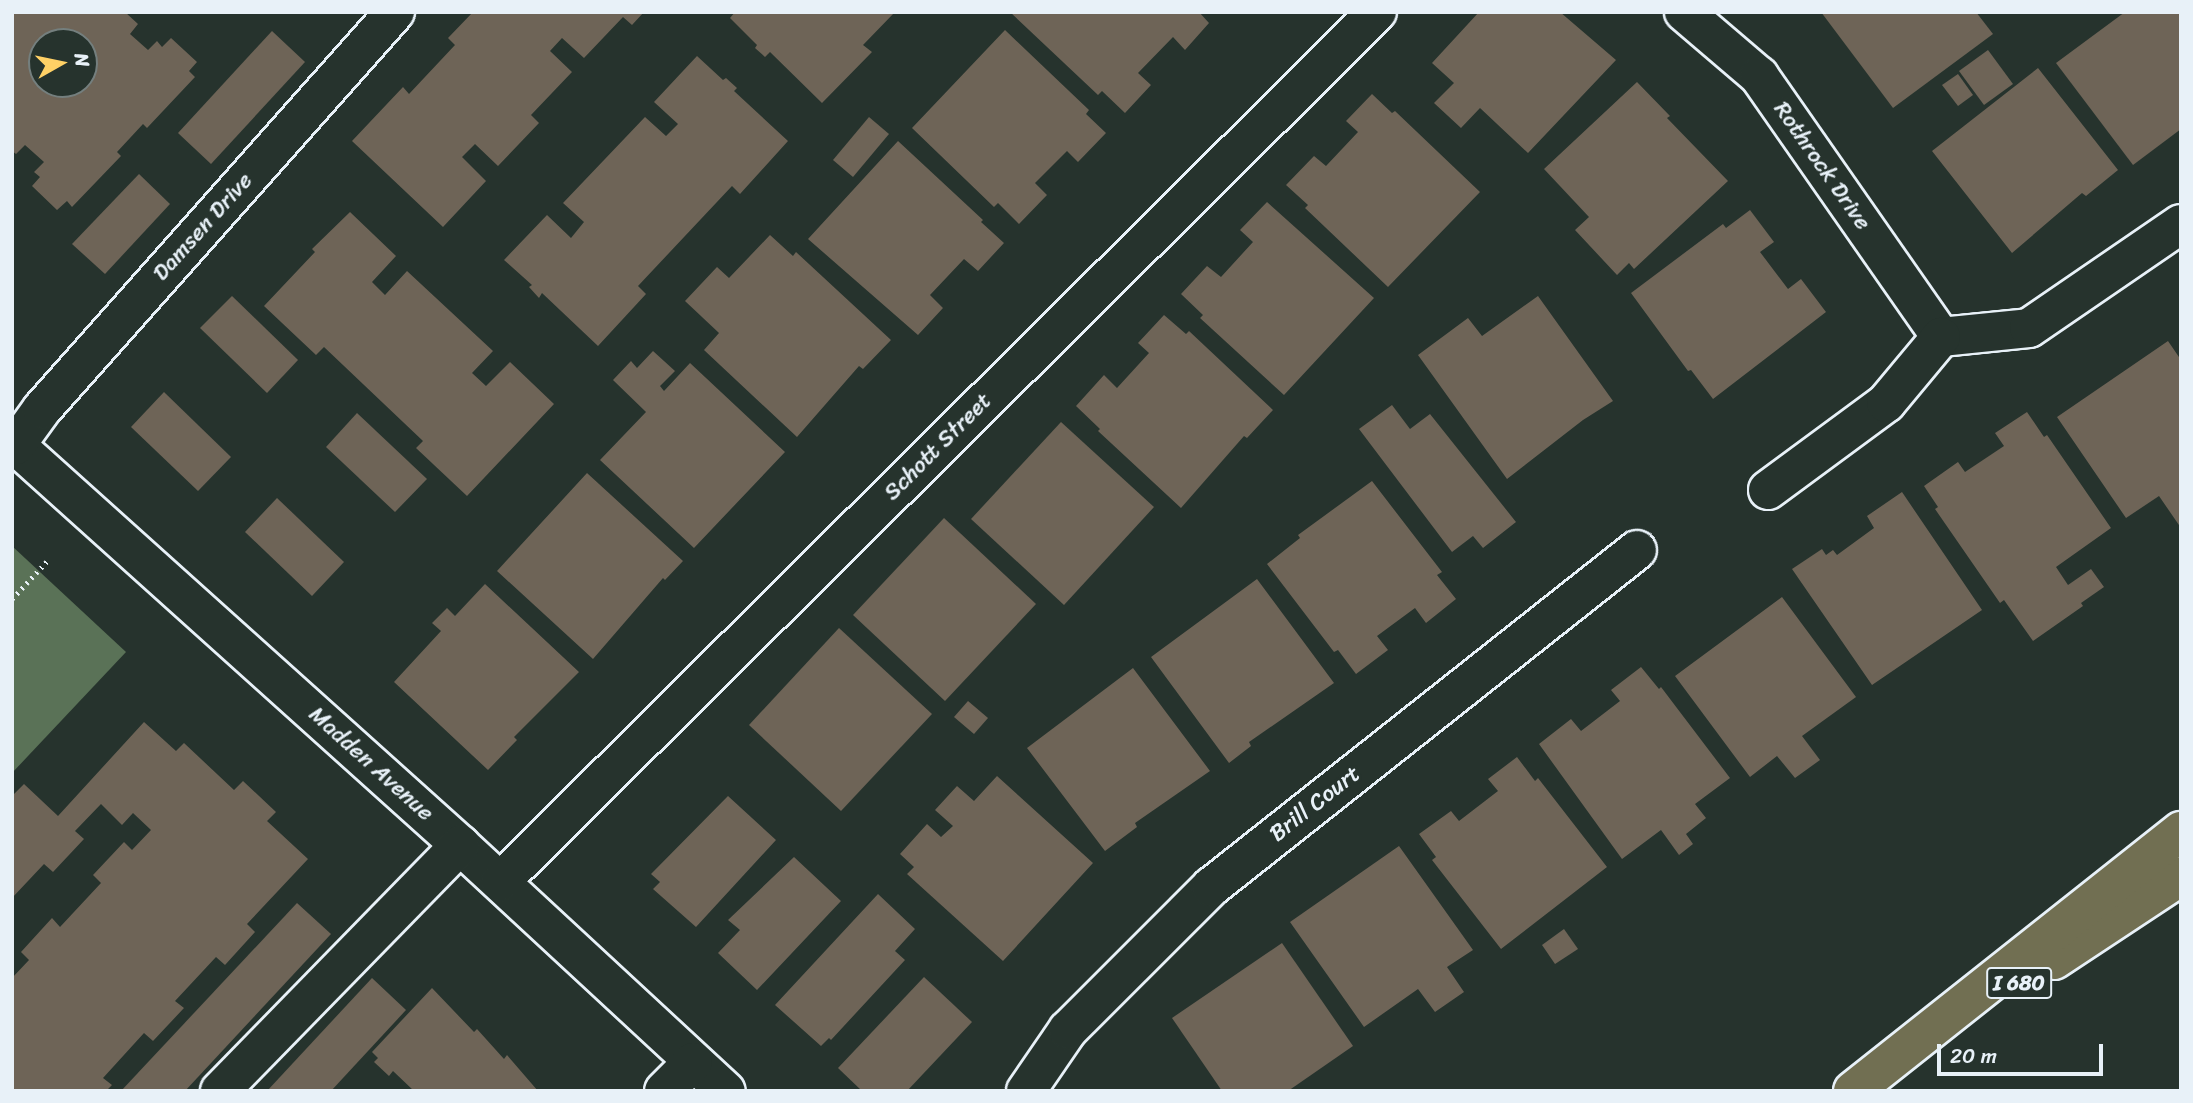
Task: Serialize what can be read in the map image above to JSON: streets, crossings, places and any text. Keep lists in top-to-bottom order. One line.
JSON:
{"streets":{"highway":["I 680"],"street":["Rothrock Drive","Damsen Drive","Schott Street","Madden Avenue","Brill Court"]},"crossings":[["Damsen Drive","Madden Avenue"],["Schott Street","Madden Avenue"]],"scale_bar":"20 m","north":"right"}
